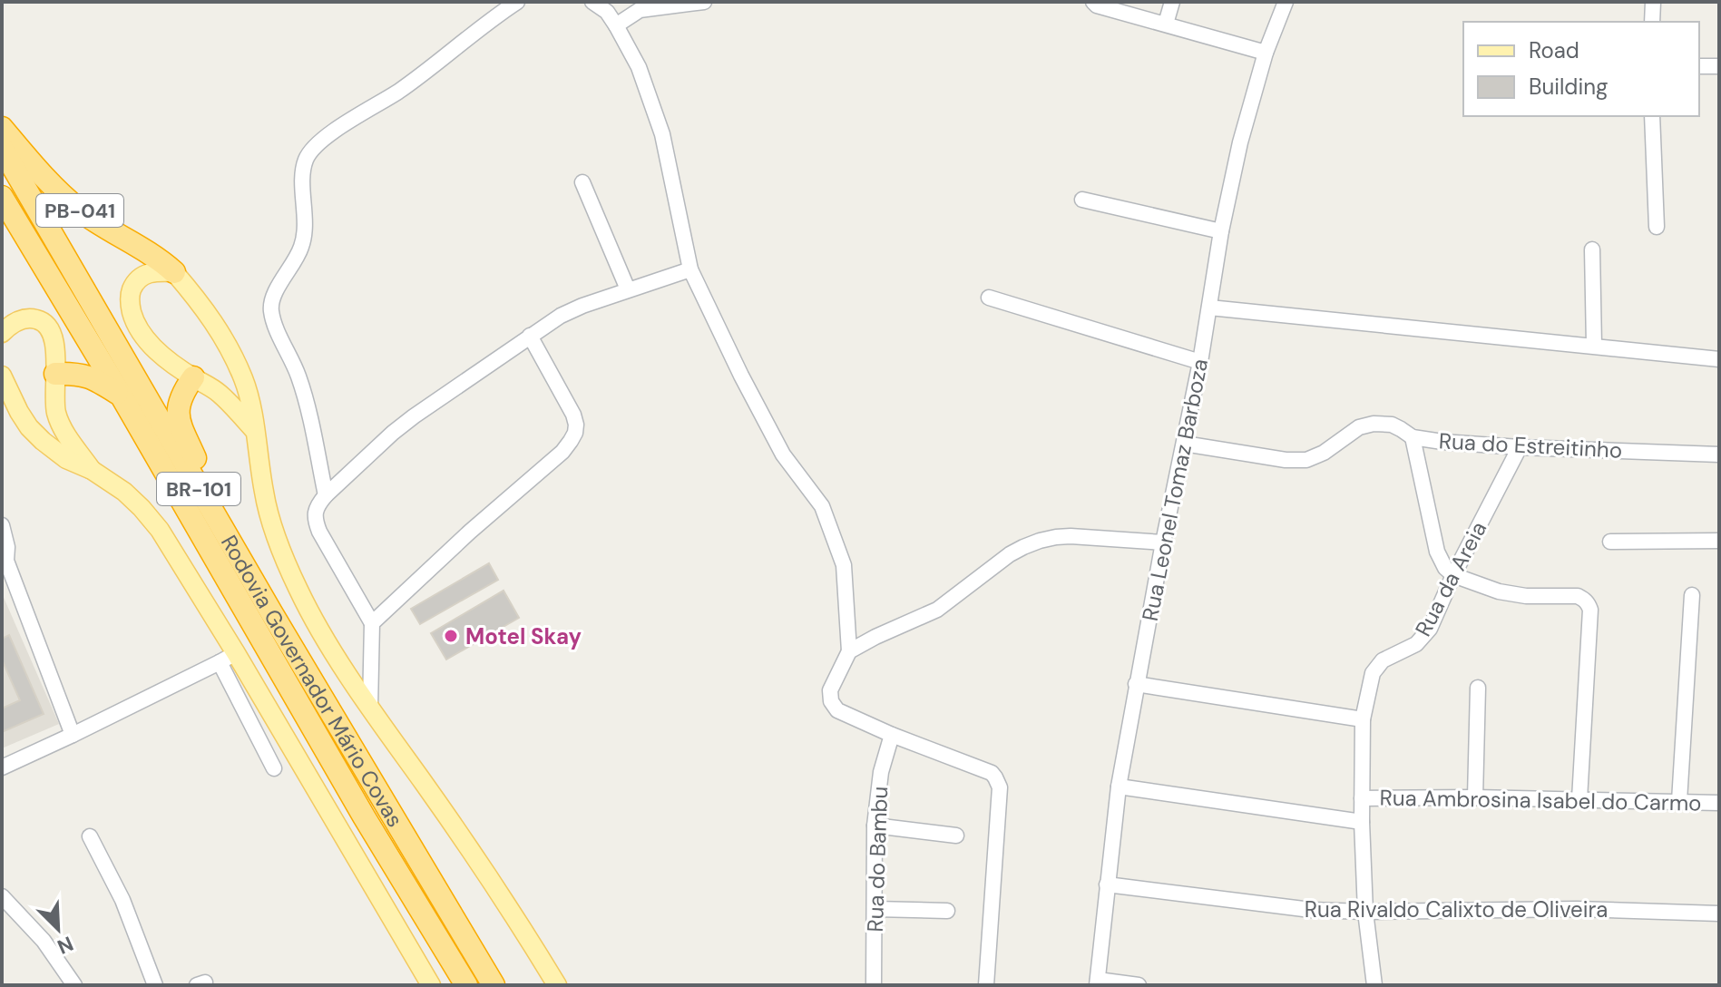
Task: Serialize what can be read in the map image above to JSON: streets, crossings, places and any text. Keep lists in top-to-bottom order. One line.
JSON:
{"streets":{"highway":["PB-041","BR-101","Rodovia Governador Mário Covas"],"street":["Rua do Estreitinho","Rua Leonel Tomaz Barboza","Rua da Areia","Rua Ambrosina Isabel do Carmo","Rua do Bambu","Rua Rivaldo Calixto de Oliveira"]},"crossings":[["Rua do Estreitinho","Rua Leonel Tomaz Barboza"],["Rua do Estreitinho","Rua da Areia"],["Rua Leonel Tomaz Barboza","Rua Rivaldo Calixto de Oliveira"],["Rua da Areia","Rua Ambrosina Isabel do Carmo"],["Rua da Areia","Rua Rivaldo Calixto de Oliveira"]],"places":["Motel Skay"],"legend":["Road","Building"],"north":"bottom right"}
